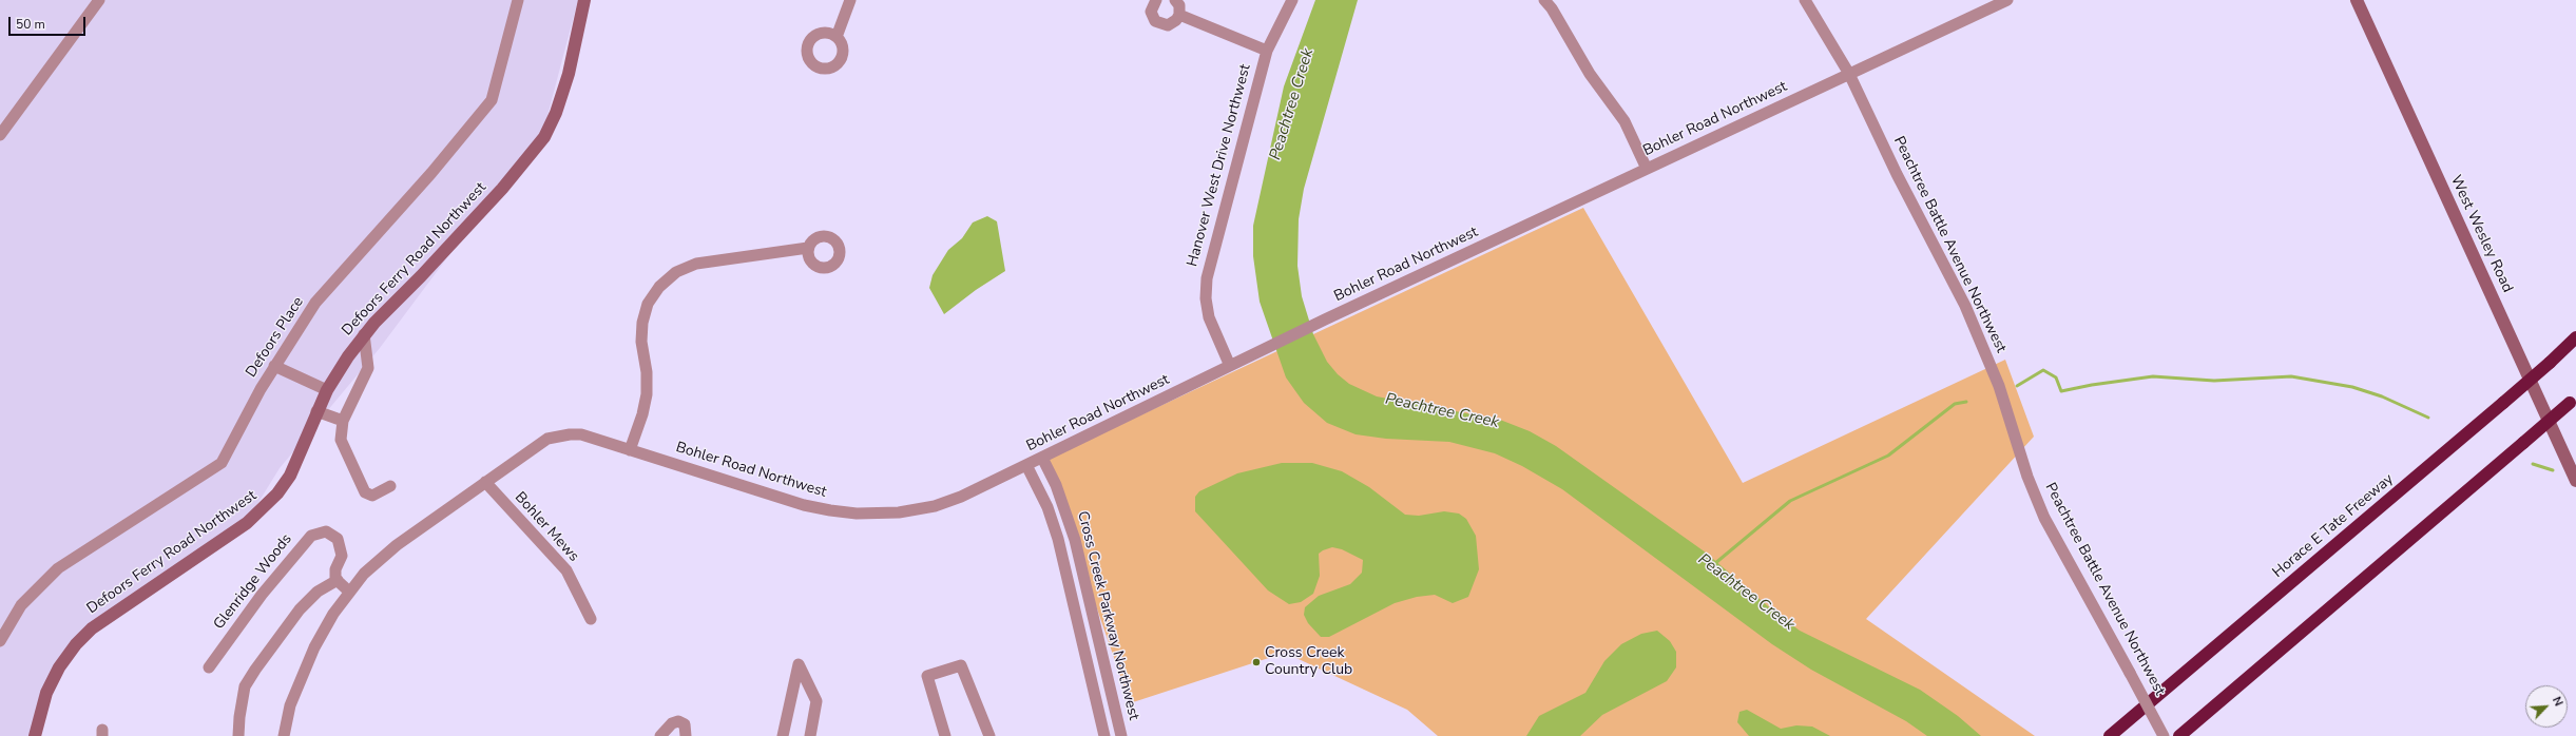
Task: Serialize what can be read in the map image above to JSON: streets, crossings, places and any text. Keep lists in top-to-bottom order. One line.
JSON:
{"streets":{"highway":["Horace E Tate Freeway"],"street":["Bohler Road Northwest","Hanover West Drive Northwest","West Wesley Road","Peachtree Battle Avenue Northwest","Defoors Ferry Road Northwest","Defoors Place","Bohler Mews","Glenridge Woods","Cross Creek Parkway Northwest"]},"crossings":[["Bohler Road Northwest","Hanover West Drive Northwest"],["Bohler Road Northwest","Peachtree Battle Avenue Northwest"],["Bohler Road Northwest","Bohler Mews"],["Bohler Road Northwest","Cross Creek Parkway Northwest"]],"water":["Peachtree Creek"],"places":["Cross Creek Country Club"],"scale_bar":"50 m","north":"top right"}
